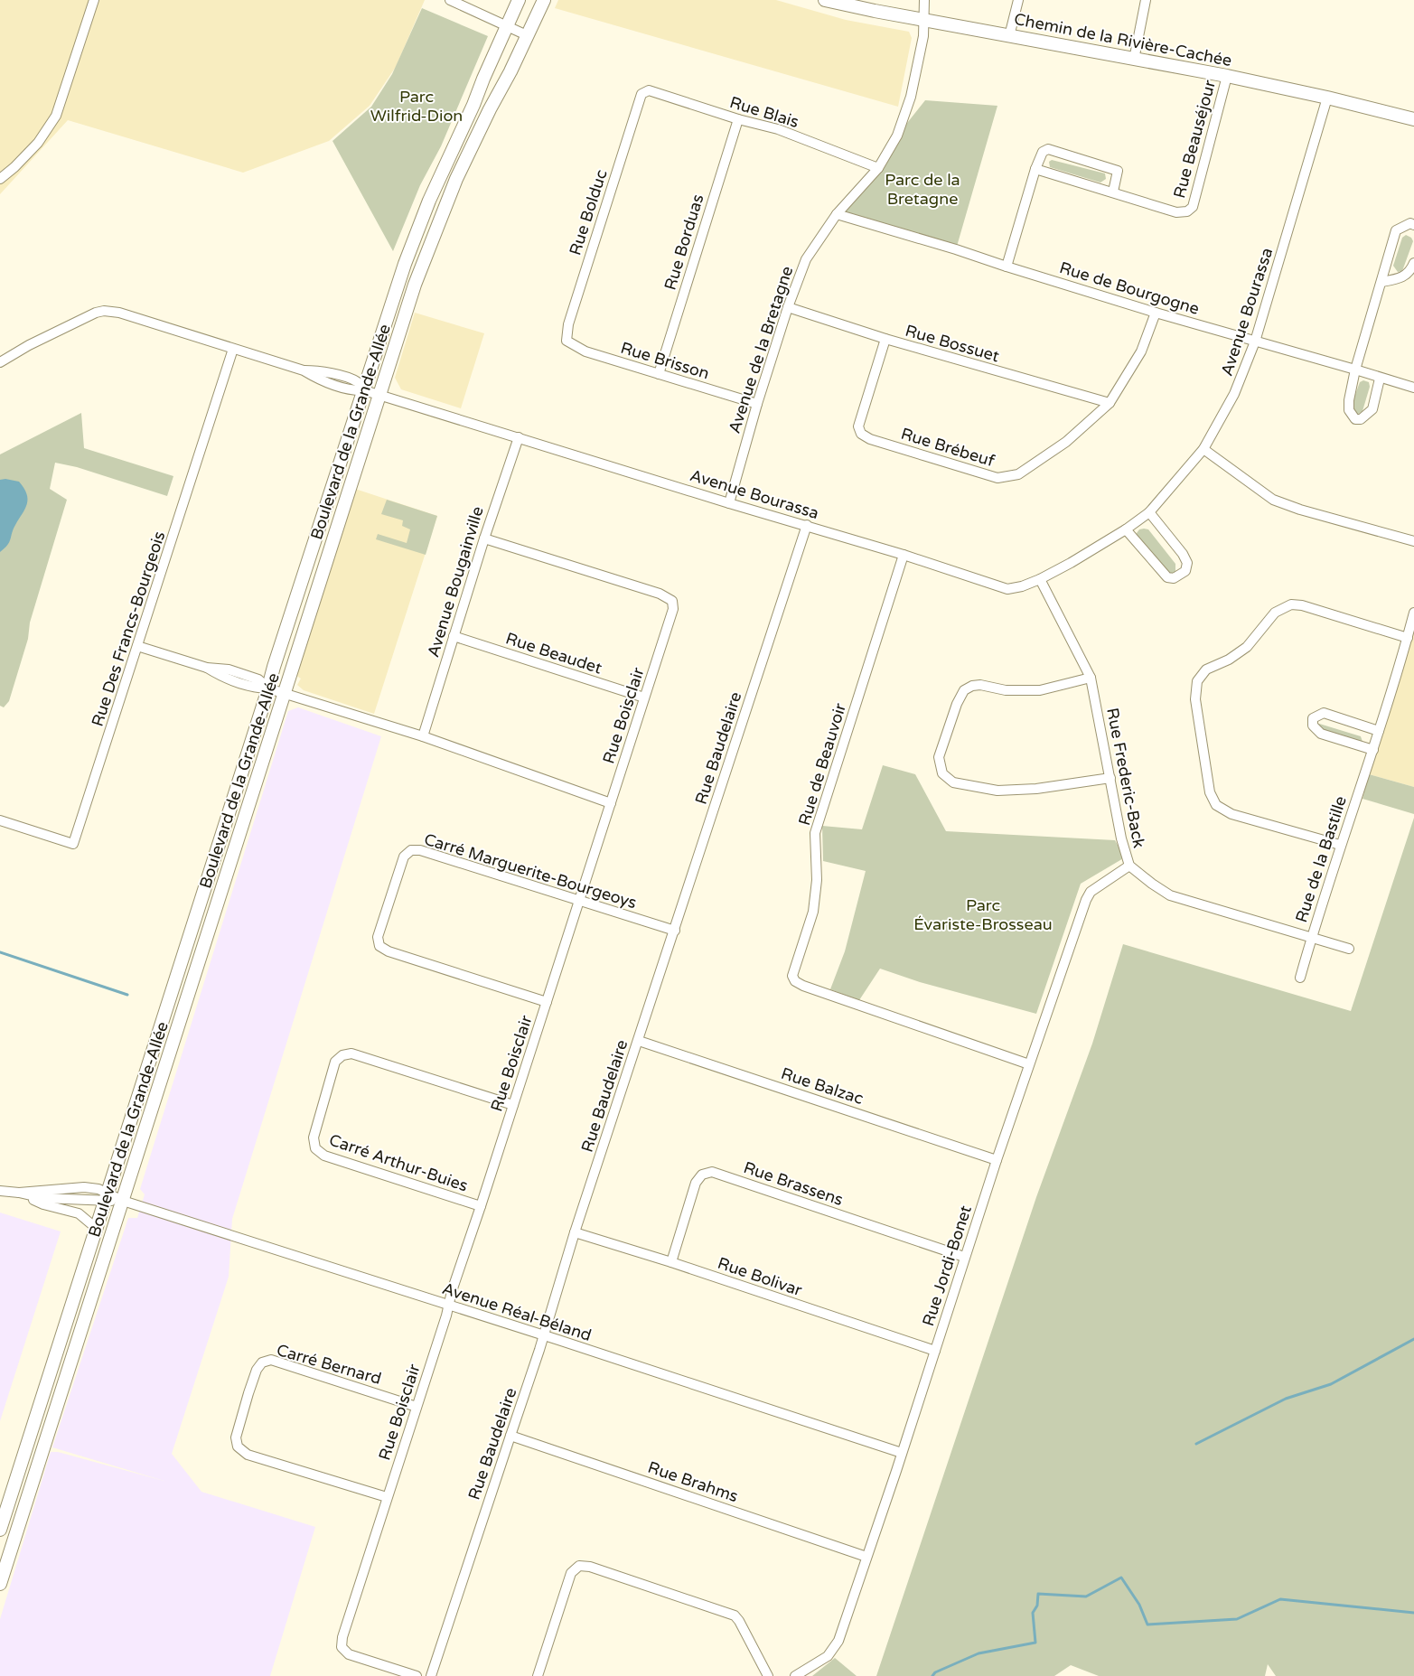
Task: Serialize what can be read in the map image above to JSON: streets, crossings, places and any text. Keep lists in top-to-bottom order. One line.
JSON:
{"streets":{"street":["Chemin de la Rivière-Cachée","Rue Blais","Rue Beauséjour","Rue Bolduc","Rue Borduas","Rue de Bourgogne","Avenue Bourassa","Rue Bossuet","Avenue de la Bretagne","Rue Brisson","Boulevard de la Grande-Allée","Rue Brébeuf","Avenue Bougainville","Rue Des Francs-Bourgeois","Rue Beaudet","Rue Boisclair","Rue Baudelaire","Rue de Beauvoir","Rue Frederic-Back","Rue de la Bastille","Carré Marguerite-Bourgeoys","Rue Balzac","Carré Arthur-Buies","Rue Brassens","Rue Jordi-Bonet","Rue Bolivar","Avenue Réal-Béland","Carré Bernard","Rue Brahms"]},"crossings":[["Chemin de la Rivière-Cachée","Rue Beauséjour"],["Chemin de la Rivière-Cachée","Avenue Bourassa"],["Chemin de la Rivière-Cachée","Avenue de la Bretagne"],["Rue Blais","Rue Bolduc"],["Rue Blais","Rue Borduas"],["Rue Blais","Avenue de la Bretagne"],["Rue Bolduc","Rue Brisson"],["Rue Borduas","Rue Brisson"],["Rue de Bourgogne","Avenue Bourassa"],["Rue de Bourgogne","Avenue de la Bretagne"],["Rue de Bourgogne","Rue Brébeuf"],["Avenue Bourassa","Avenue de la Bretagne"],["Avenue Bourassa","Boulevard de la Grande-Allée"],["Avenue Bourassa","Avenue Bougainville"],["Avenue Bourassa","Rue Baudelaire"],["Avenue Bourassa","Rue de Beauvoir"],["Avenue Bourassa","Rue Frederic-Back"],["Rue Bossuet","Avenue de la Bretagne"],["Rue Bossuet","Rue Brébeuf"],["Avenue de la Bretagne","Rue Brisson"],["Boulevard de la Grande-Allée","Avenue Réal-Béland"],["Avenue Bougainville","Rue Beaudet"],["Avenue Bougainville","Rue Boisclair"],["Rue Beaudet","Rue Boisclair"],["Rue Boisclair","Carré Marguerite-Bourgeoys"],["Rue Boisclair","Carré Arthur-Buies"],["Rue Boisclair","Avenue Réal-Béland"],["Rue Boisclair","Carré Bernard"],["Rue Baudelaire","Carré Marguerite-Bourgeoys"],["Rue Baudelaire","Rue Balzac"],["Rue Baudelaire","Rue Bolivar"],["Rue Baudelaire","Avenue Réal-Béland"],["Rue Baudelaire","Rue Brahms"],["Rue de Beauvoir","Rue Jordi-Bonet"],["Rue Frederic-Back","Rue de la Bastille"],["Rue Frederic-Back","Rue Jordi-Bonet"],["Rue Balzac","Rue Jordi-Bonet"],["Rue Brassens","Rue Jordi-Bonet"],["Rue Brassens","Rue Bolivar"],["Rue Jordi-Bonet","Rue Bolivar"],["Rue Jordi-Bonet","Avenue Réal-Béland"],["Rue Jordi-Bonet","Rue Brahms"]],"parks":["Parc Wilfrid-Dion","Parc de la Bretagne","Parc Évariste-Brosseau"]}
